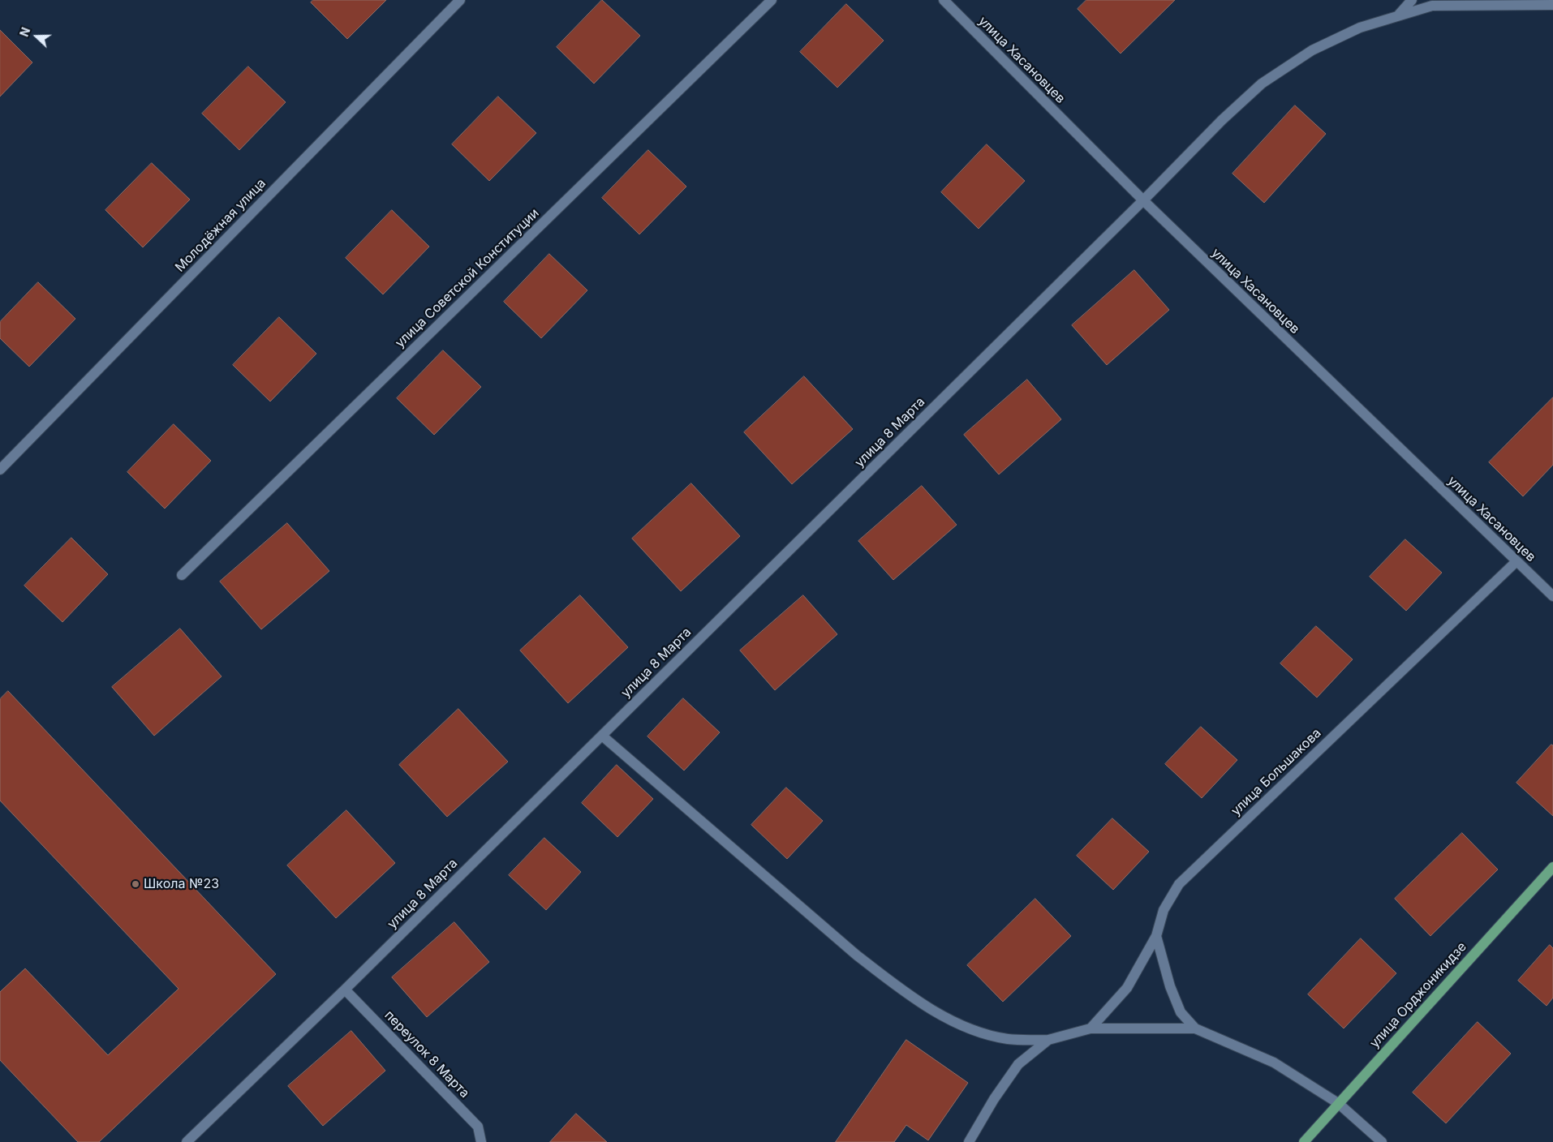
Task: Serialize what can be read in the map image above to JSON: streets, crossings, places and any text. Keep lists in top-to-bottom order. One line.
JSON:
{"streets":{"main road":["улица Орджоникидзе"],"street":["улица Хасановцев","Молодёжная улица","улица Советской Конституции","улица 8 Марта","улица Большакова","переулок 8 Марта"]},"crossings":[["улица Хасановцев","улица 8 Марта"],["улица Хасановцев","улица Большакова"],["улица 8 Марта","переулок 8 Марта"]],"places":["Школа №23"],"north":"left"}
